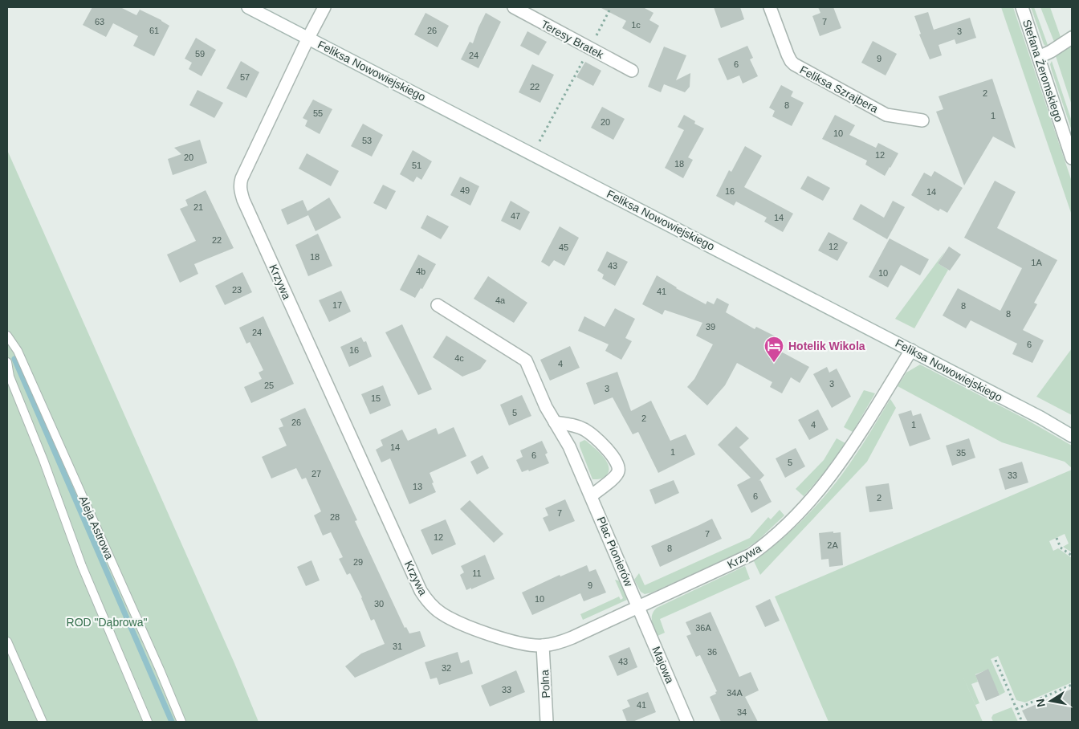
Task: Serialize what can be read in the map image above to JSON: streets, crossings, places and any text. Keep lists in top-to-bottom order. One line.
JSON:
{"streets":{"street":["Teresy Bratek","Feliksa Nowowiejskiego","Stefana Żeromskiego","Feliksa Szrajbera","Krzywa","Plac Pionierów","Majowa","Polna"],"lane":["Aleja Astrowa"]},"crossings":[["Feliksa Nowowiejskiego","Krzywa"],["Krzywa","Plac Pionierów"],["Krzywa","Majowa"],["Krzywa","Polna"],["Plac Pionierów","Majowa"]],"parks":["ROD \"Dąbrowa\""],"places":{"hotel":["Hotelik Wikola"]},"house_numbers":["63","7","1c","61","26","3","59","24","9","6","57","22","2","8","55","1","20","10","53","12","20","18","51","49","16","14","21","47","14","22","12","45","18","1A","43","4b","10","23","41","4a","17","8","8","39","24","6","16","4c","4","3","25","3","15","5","2","26","4","1","14","1","35","6","5","27","33","13","6","2","7","28","7","12","2A","8","29","11","9","10","30","36A","31","36","43","32","33","34A","41","34"],"north":"left"}
